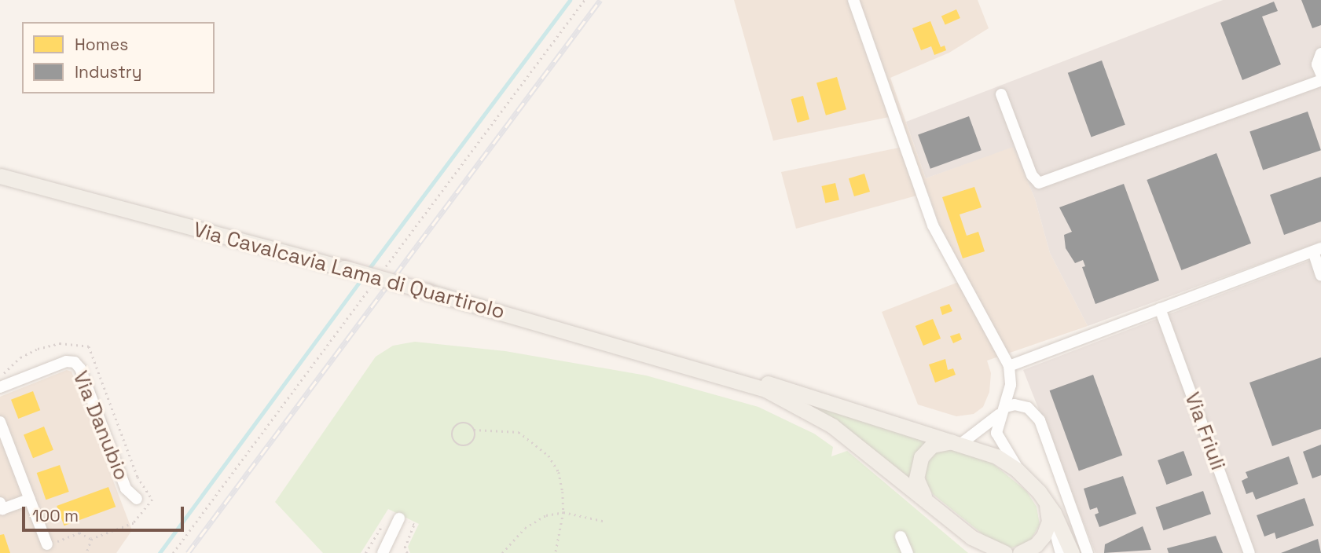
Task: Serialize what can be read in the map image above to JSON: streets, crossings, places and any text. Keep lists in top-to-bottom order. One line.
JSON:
{"streets":{"main road":["Via Cavalcavia Lama di Quartirolo"],"street":["Via Danubio","Via Friuli"]},"legend":["Homes","Industry"],"scale_bar":"100 m"}
